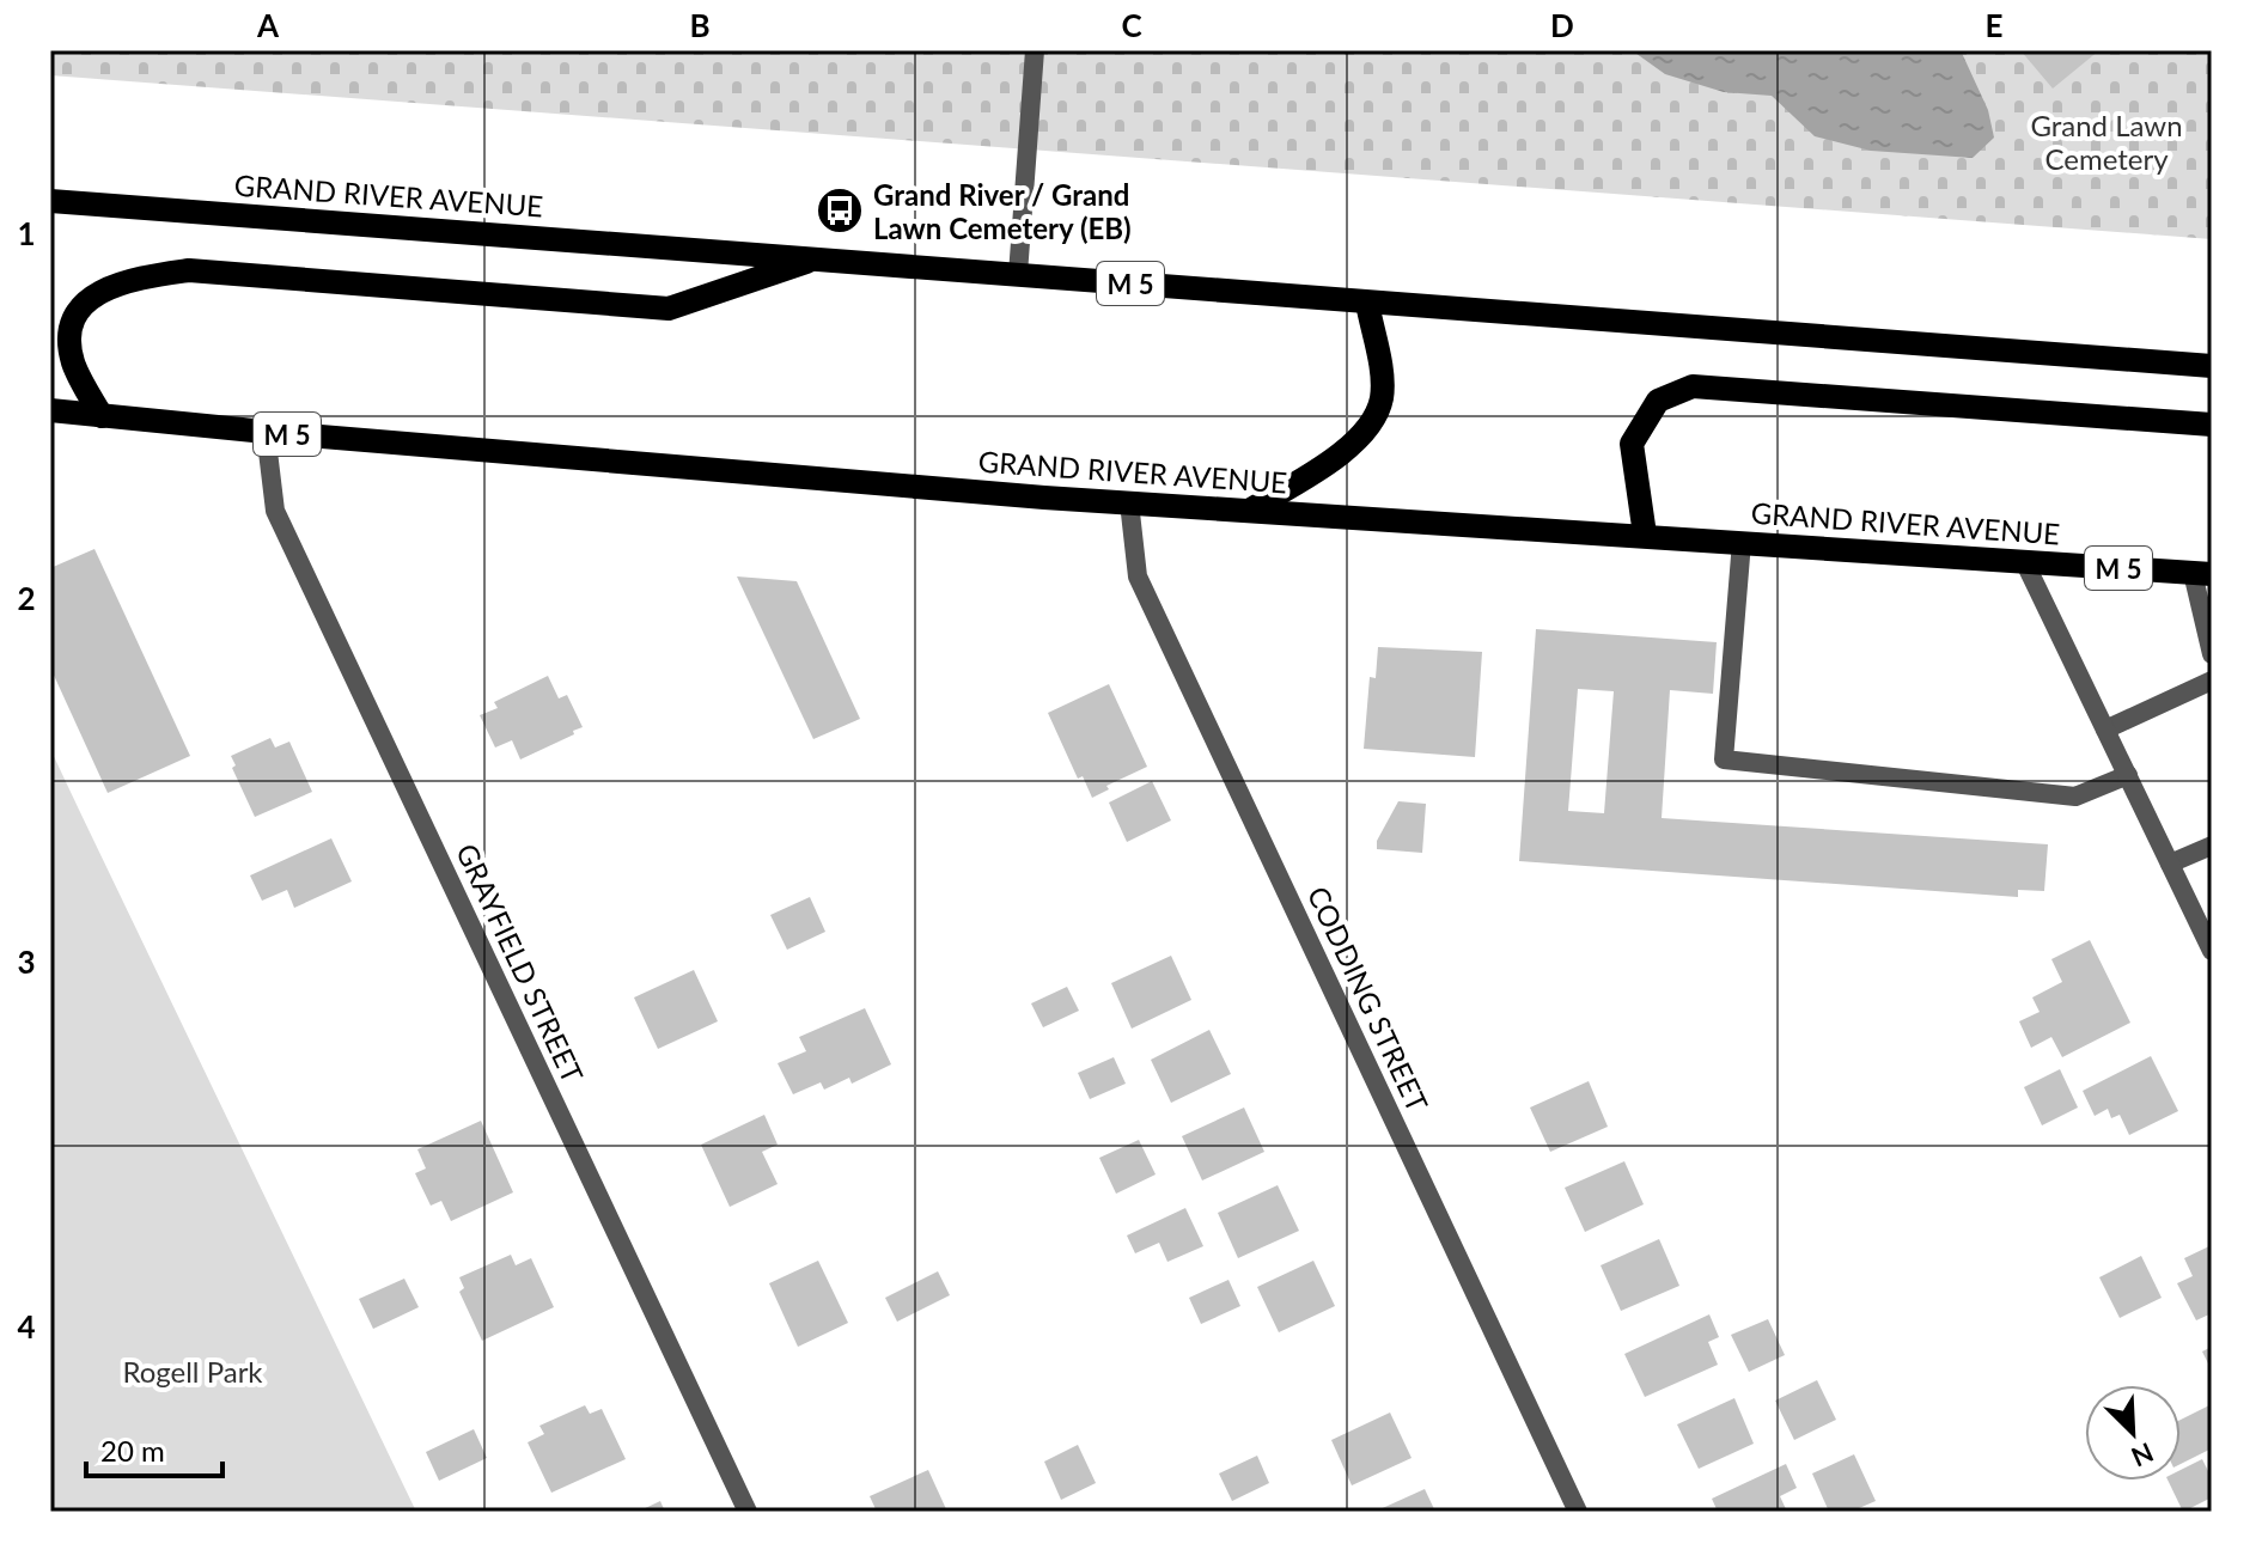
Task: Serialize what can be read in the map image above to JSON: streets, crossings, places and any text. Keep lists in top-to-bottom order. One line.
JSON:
{"streets":{"main road":["GRAND RIVER AVENUE","M 5"],"street":["GRAYFIELD STREET","CODDING STREET"]},"crossings":[["GRAND RIVER AVENUE","GRAYFIELD STREET"],["GRAND RIVER AVENUE","CODDING STREET"]],"parks":["Grand Lawn Cemetery","Rogell Park"],"places":{"bus stop":["Grand River / Grand Lawn Cemetery (EB)"]},"scale_bar":"20 m","north":"bottom right","grid":{"columns":["A","B","C","D","E"],"rows":["1","2","3","4"]}}
